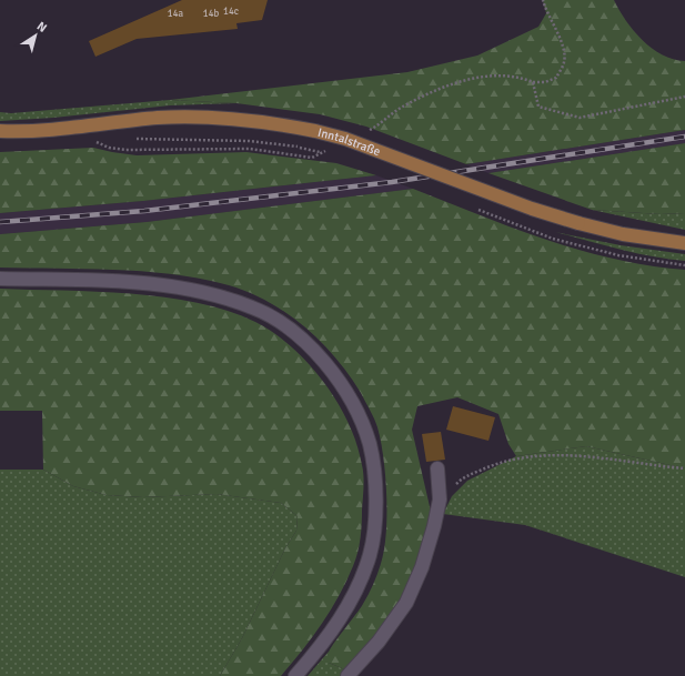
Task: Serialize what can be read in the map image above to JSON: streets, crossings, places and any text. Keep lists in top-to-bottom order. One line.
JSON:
{"streets":{"main road":["Inntalstraße"]},"house_numbers":["14c","14a","14b"],"north":"top right"}
